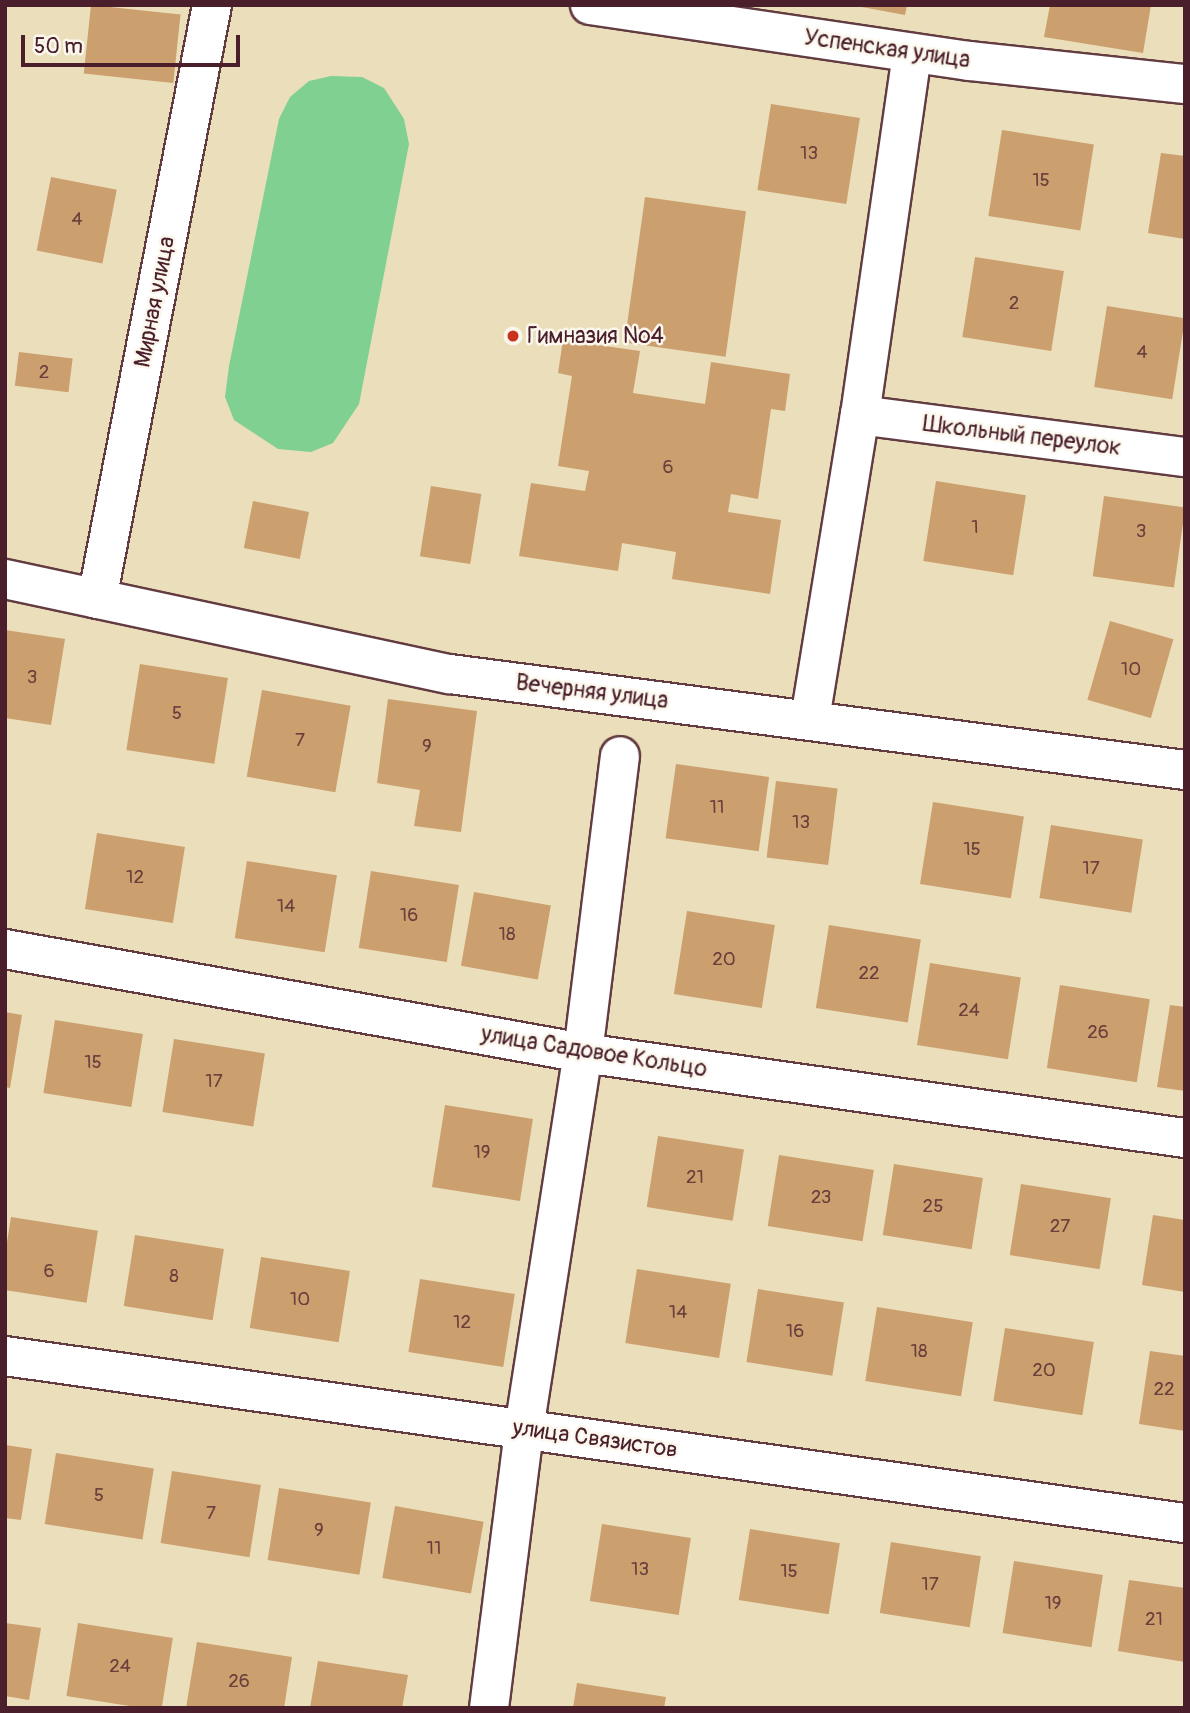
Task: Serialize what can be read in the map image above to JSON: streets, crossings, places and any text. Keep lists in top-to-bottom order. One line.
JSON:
{"streets":{"street":["Успенская улица","Мирная улица","Школьный переулок","Вечерняя улица","улица Садовое Кольцо","улица Связистов"]},"crossings":[["Мирная улица","Вечерняя улица"]],"places":["Гимназия №4"],"house_numbers":["13","15","4","2","4","2","6","1","3","10","3","5","7","9","11","13","15","17","12","14","16","18","20","22","24","26","15","17","19","21","23","25","27","6","8","10","14","12","16","18","20","22","5","7","9","11","13","15","17","19","21","24","26"],"scale_bar":"50 m"}
